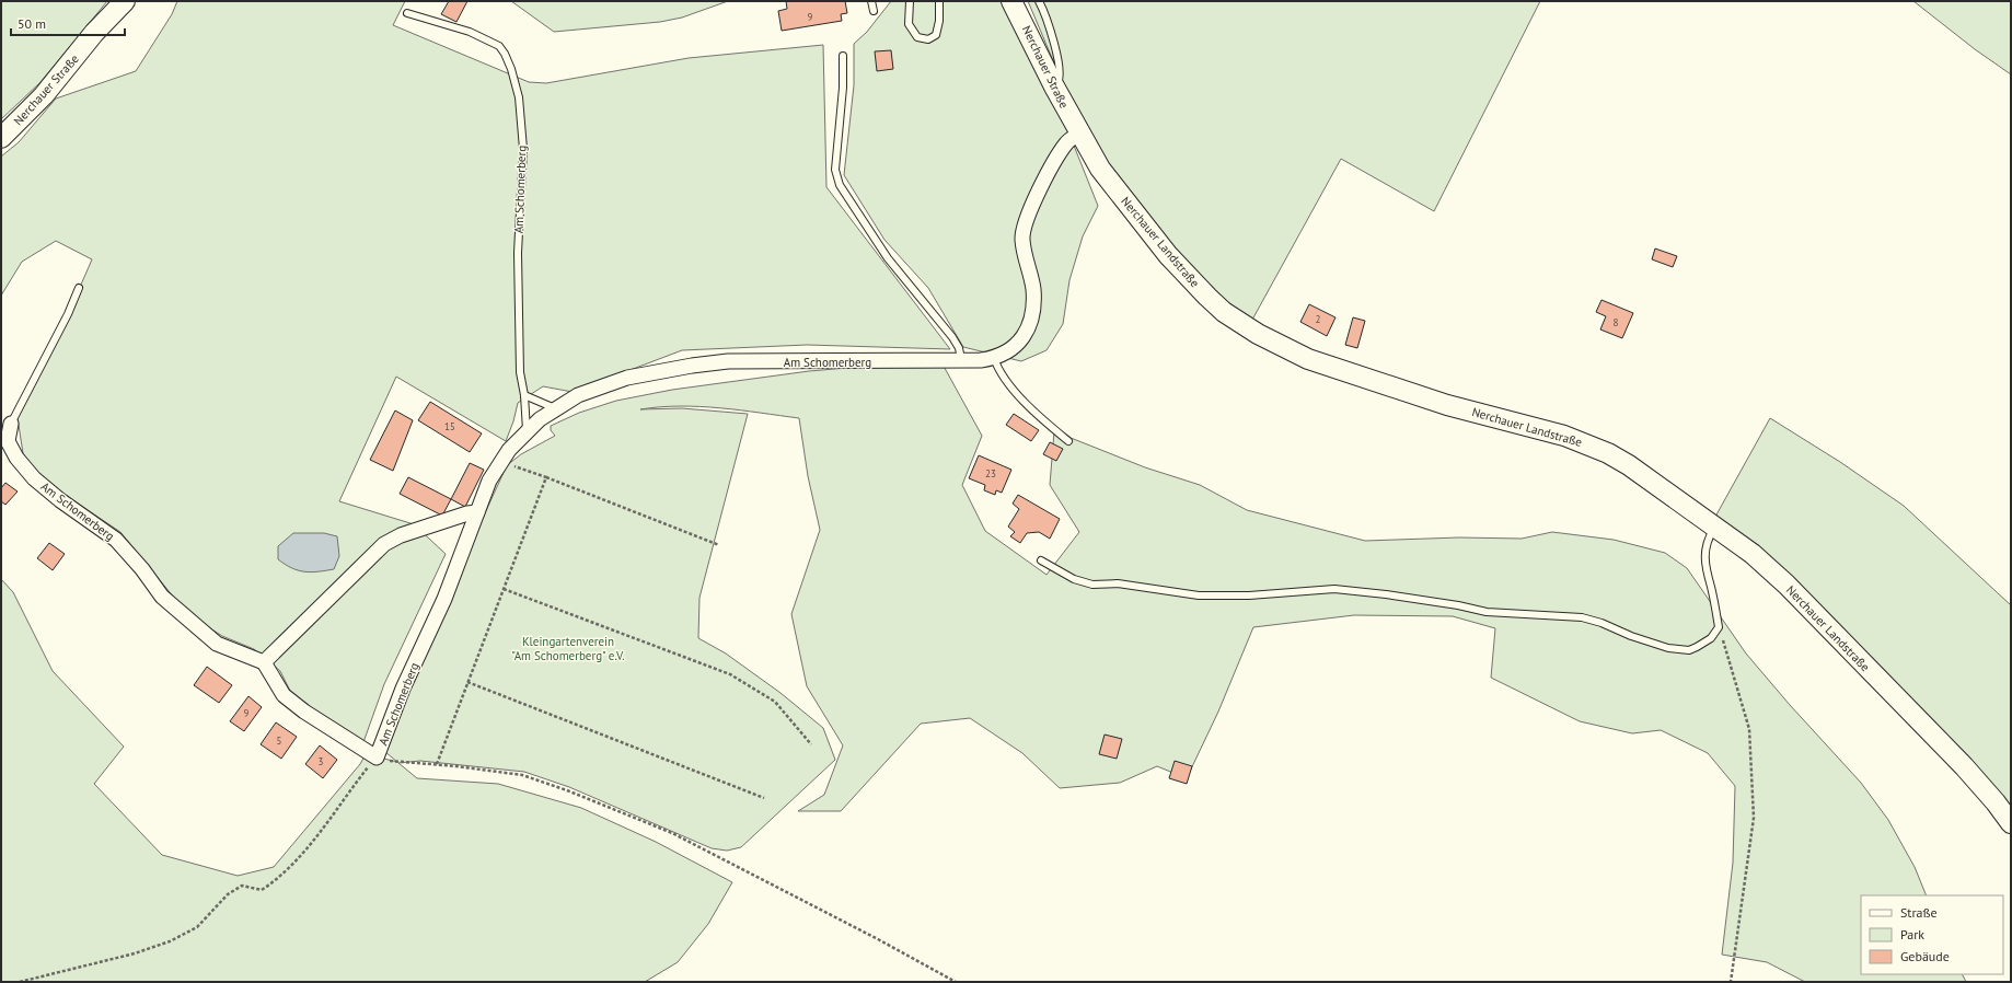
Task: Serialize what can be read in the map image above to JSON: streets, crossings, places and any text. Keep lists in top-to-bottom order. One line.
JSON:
{"streets":{"main road":["Nerchauer Straße","Nerchauer Landstraße"],"street":["Am Schomerberg"]},"crossings":[["Nerchauer Straße","Am Schomerberg"],["Nerchauer Straße","Nerchauer Landstraße"],["Am Schomerberg","Nerchauer Landstraße"]],"parks":["Kleingartenverein \"Am Schomerberg\" e.V."],"house_numbers":["9","2","8","15","23","9","5","3"],"legend":["Straße","Park","Gebäude"],"scale_bar":"50 m"}
